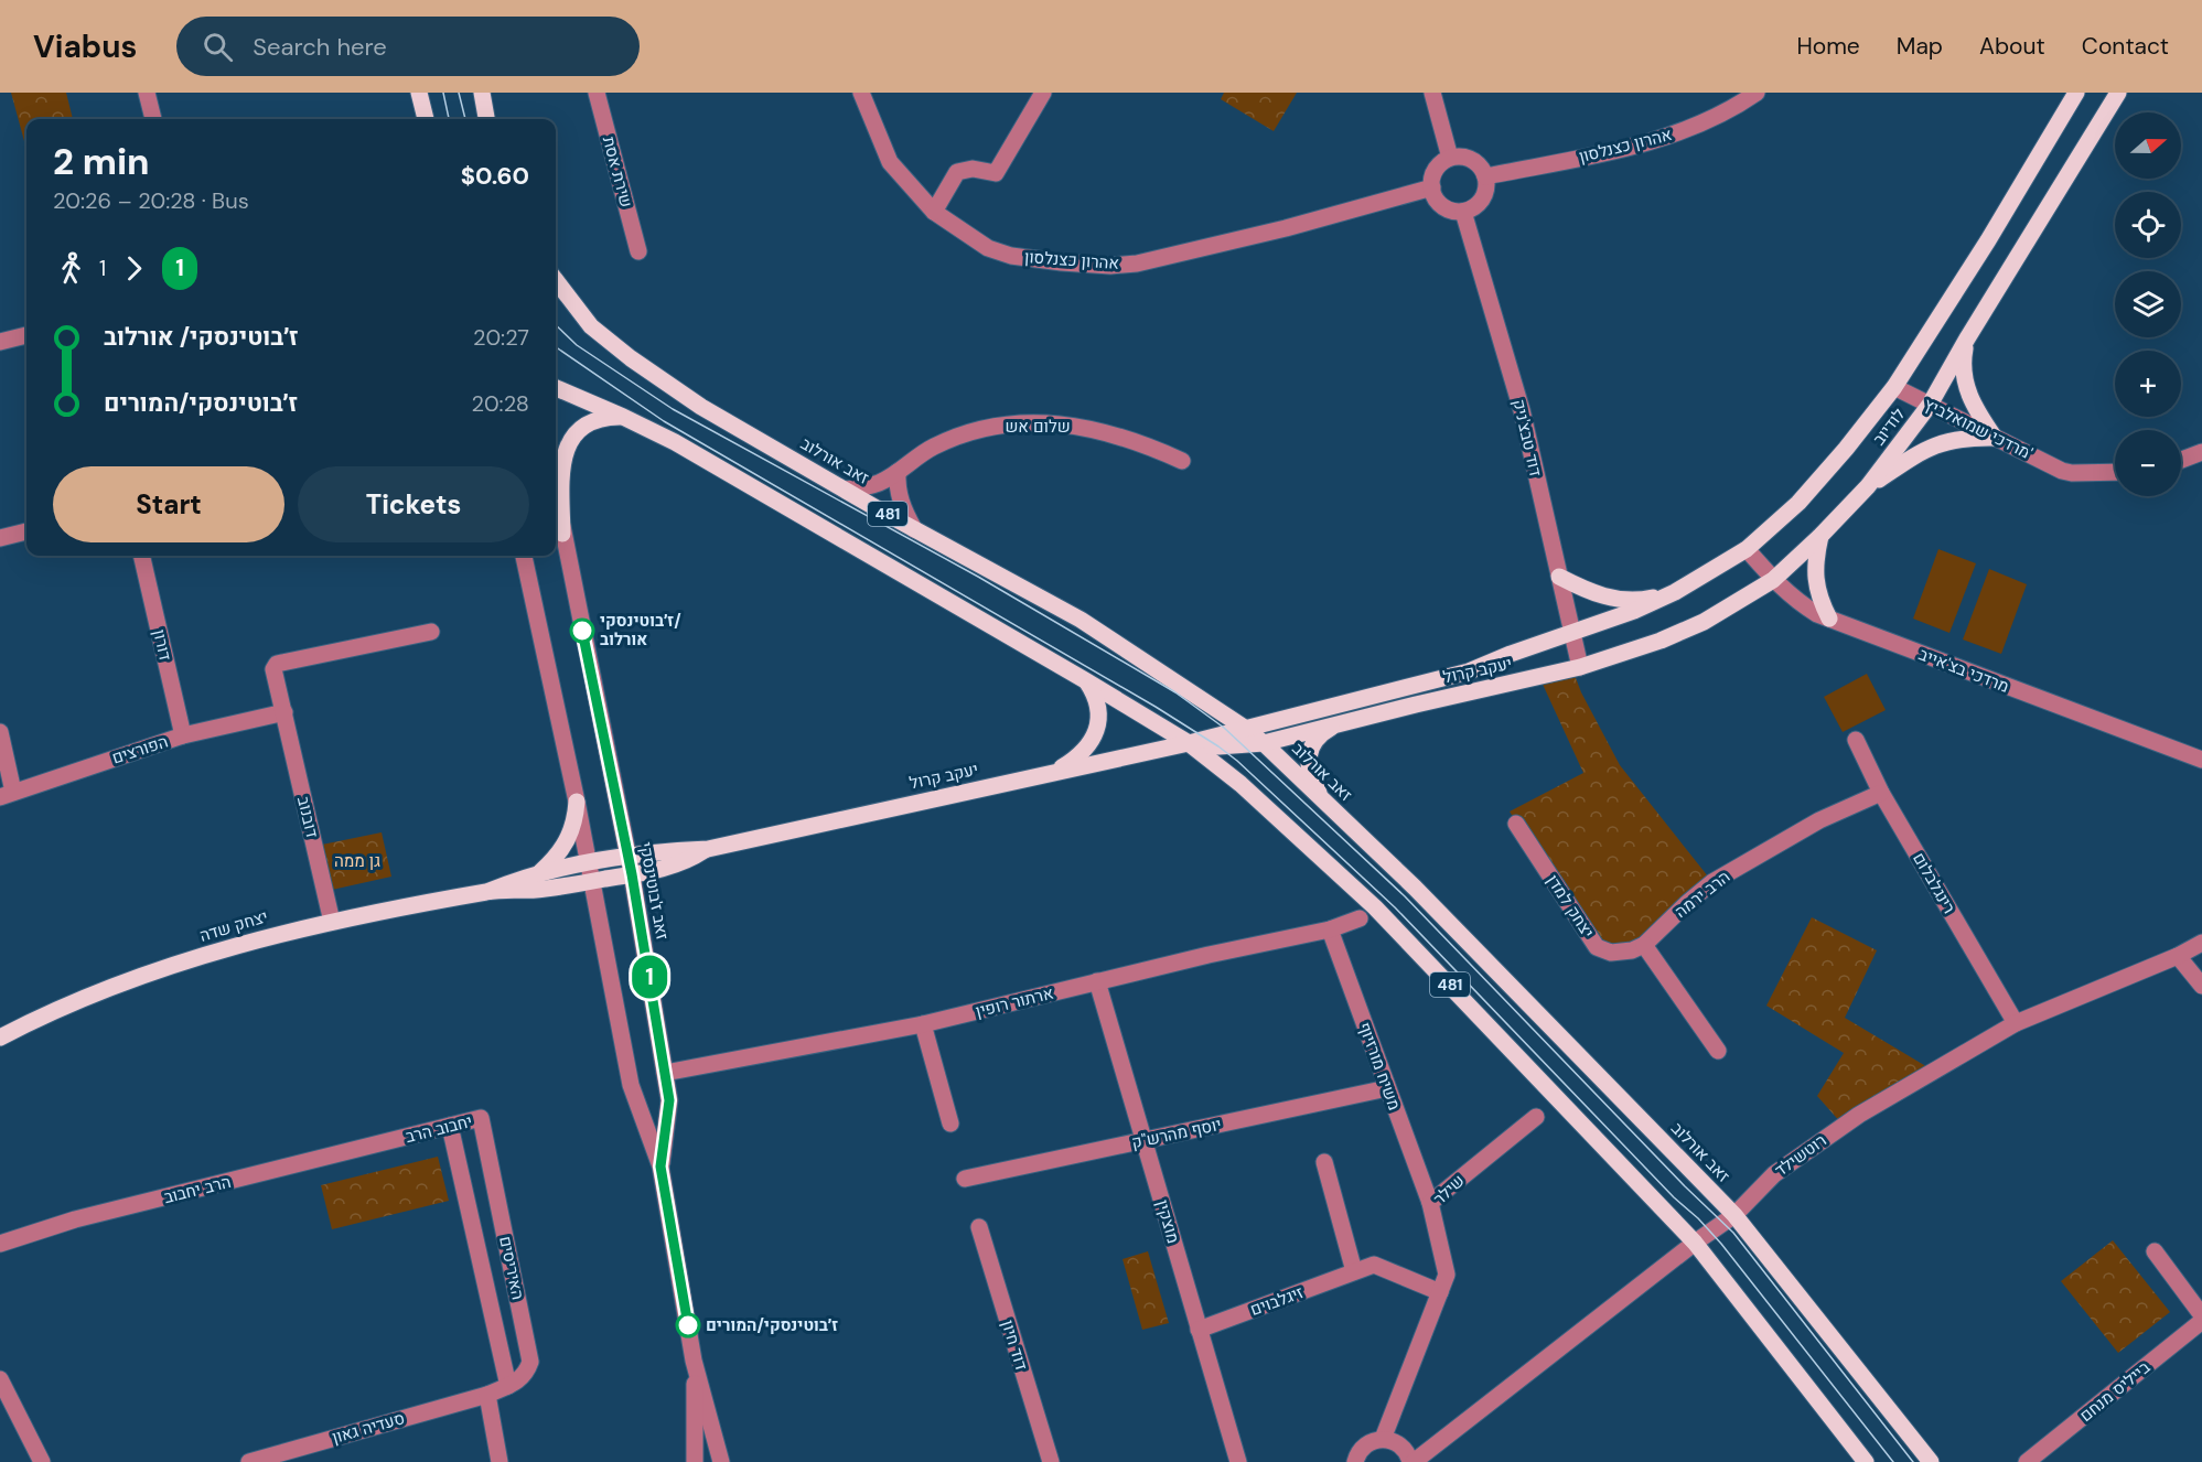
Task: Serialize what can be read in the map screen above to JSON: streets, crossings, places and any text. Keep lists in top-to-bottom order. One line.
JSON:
{"streets":{"main road":["לודיוב","זאב אורלוב","481","יעקב קרול","יצחק שדה"],"street":["אהרון כצנלסון","שירת אסת","שלום אש","מרדכי שמואלביץ'","דוד טבצ'ניק","דורון","מרדכי בצ'אייב","הפורצים","דובנוב","רינגלבלום","זאב ז'בוטינסקי","הרב ירמה","יצחק למדן","ארתור רופין","משיח מורזיוף","יחבוב הרב","יוסף מהרש\"ק","רוטשילד","הרב יחבוב","שילר","מוצקין","האיריסים","זיגלבוים","דוד חיון","בייליס מנחם","סעדיה גאון"]},"crossings":[["אהרון כצנלסון","דוד טבצ'ניק"],["שלום אש","זאב אורלוב"],["לודיוב","מרדכי שמואלביץ'"],["לודיוב","דוד טבצ'ניק"],["לודיוב","יעקב קרול"],["לודיוב","מרדכי בצ'אייב"],["דוד טבצ'ניק","יעקב קרול"],["זאב אורלוב","יעקב קרול"],["זאב אורלוב","רוטשילד"],["481","יעקב קרול"],["481","רוטשילד"],["דורון","הפורצים"],["יעקב קרול","זאב ז'בוטינסקי"],["יעקב קרול","יצחק שדה"],["הפורצים","דובנוב"],["דובנוב","יצחק שדה"],["רינגלבלום","הרב ירמה"],["רינגלבלום","רוטשילד"],["זאב ז'בוטינסקי","יצחק שדה"],["זאב ז'בוטינסקי","ארתור רופין"],["הרב ירמה","יצחק למדן"],["ארתור רופין","משיח מורזיוף"],["ארתור רופין","מוצקין"],["משיח מורזיוף","יוסף מהרש\"ק"],["משיח מורזיוף","שילר"],["יחבוב הרב","הרב יחבוב"],["יחבוב הרב","האיריסים"],["יוסף מהרש\"ק","מוצקין"],["שילר","זיגלבוים"],["מוצקין","זיגלבוים"],["האיריסים","סעדיה גאון"]],"parks":["גן ממה"],"places":["ז׳בוטינסקי/ אורלוב","ז׳בוטינסקי/המורים"],"lines":["bus line 1"],"north":"right","page":{"header":"Viabus","search":"Search here","nav":["Home","Map","About","Contact"],"on_map":"1","map_buttons":["+","−"],"heading":["2 min","20:26 – 20:28 · Bus","$0.60"],"legs":["1","1"],"list":[{"name":"ז׳בוטינסקי/ אורלוב","value":"20:27"},{"name":"ז׳בוטינסקי/המורים","value":"20:28"}],"buttons":["Start","Tickets"]}}
